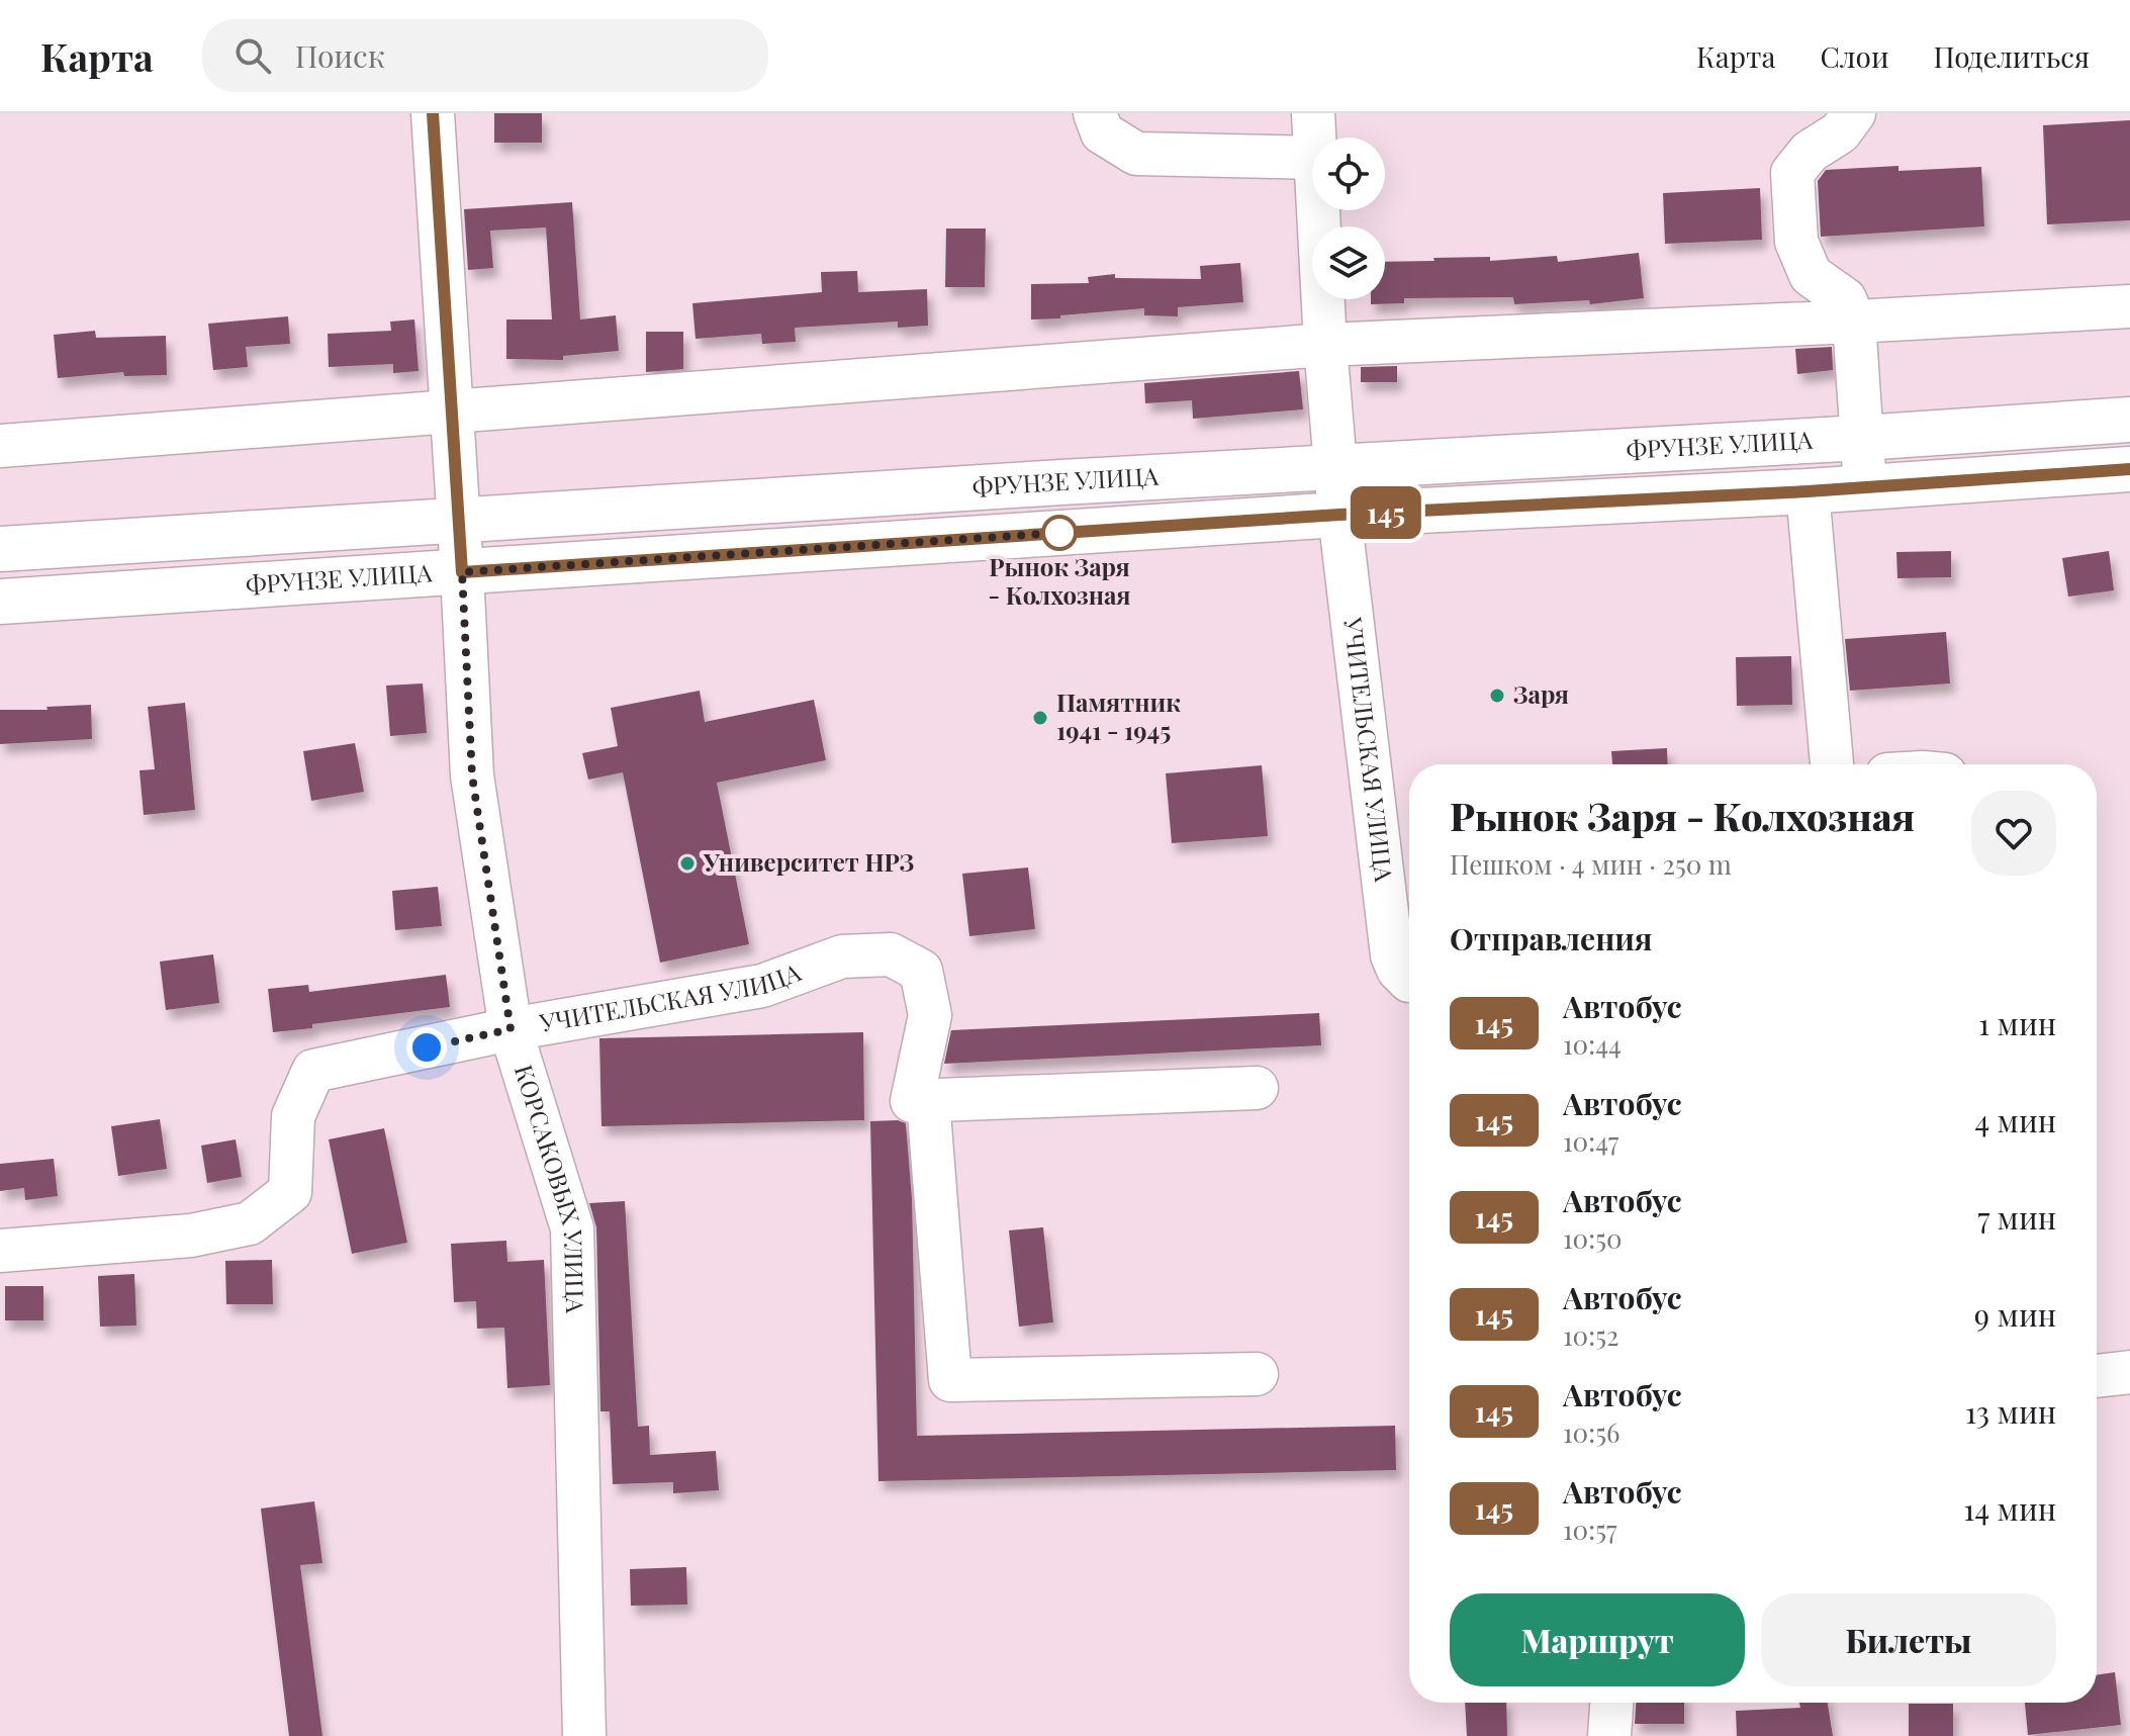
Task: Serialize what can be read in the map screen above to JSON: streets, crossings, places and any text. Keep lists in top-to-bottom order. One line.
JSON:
{"streets":{"main road":["ФРУНЗЕ УЛИЦА"],"street":["УЧИТЕЛЬСКАЯ УЛИЦА","КОРСАКОВЫХ УЛИЦА"]},"crossings":[["ФРУНЗЕ УЛИЦА","УЧИТЕЛЬСКАЯ УЛИЦА"],["ФРУНЗЕ УЛИЦА","КОРСАКОВЫХ УЛИЦА"],["УЧИТЕЛЬСКАЯ УЛИЦА","КОРСАКОВЫХ УЛИЦА"]],"places":["Рынок Заря - Колхозная","Заря","Памятник 1941 - 1945","Университет НРЗ"],"lines":["bus line 145"],"page":{"header":"Карта","search":"Поиск","nav":["Карта","Слои","Поделиться"],"on_map":"145","heading":[["Рынок Заря - Колхозная","Пешком · 4 мин · 250 m"],"Отправления"],"list":[{"mark":"145","name":"Автобус","note":"10:44","value":"1 мин"},{"mark":"145","name":"Автобус","note":"10:47","value":"4 мин"},{"mark":"145","name":"Автобус","note":"10:50","value":"7 мин"},{"mark":"145","name":"Автобус","note":"10:52","value":"9 мин"},{"mark":"145","name":"Автобус","note":"10:56","value":"13 мин"},{"mark":"145","name":"Автобус","note":"10:57","value":"14 мин"}],"buttons":["Маршрут","Билеты"]}}
